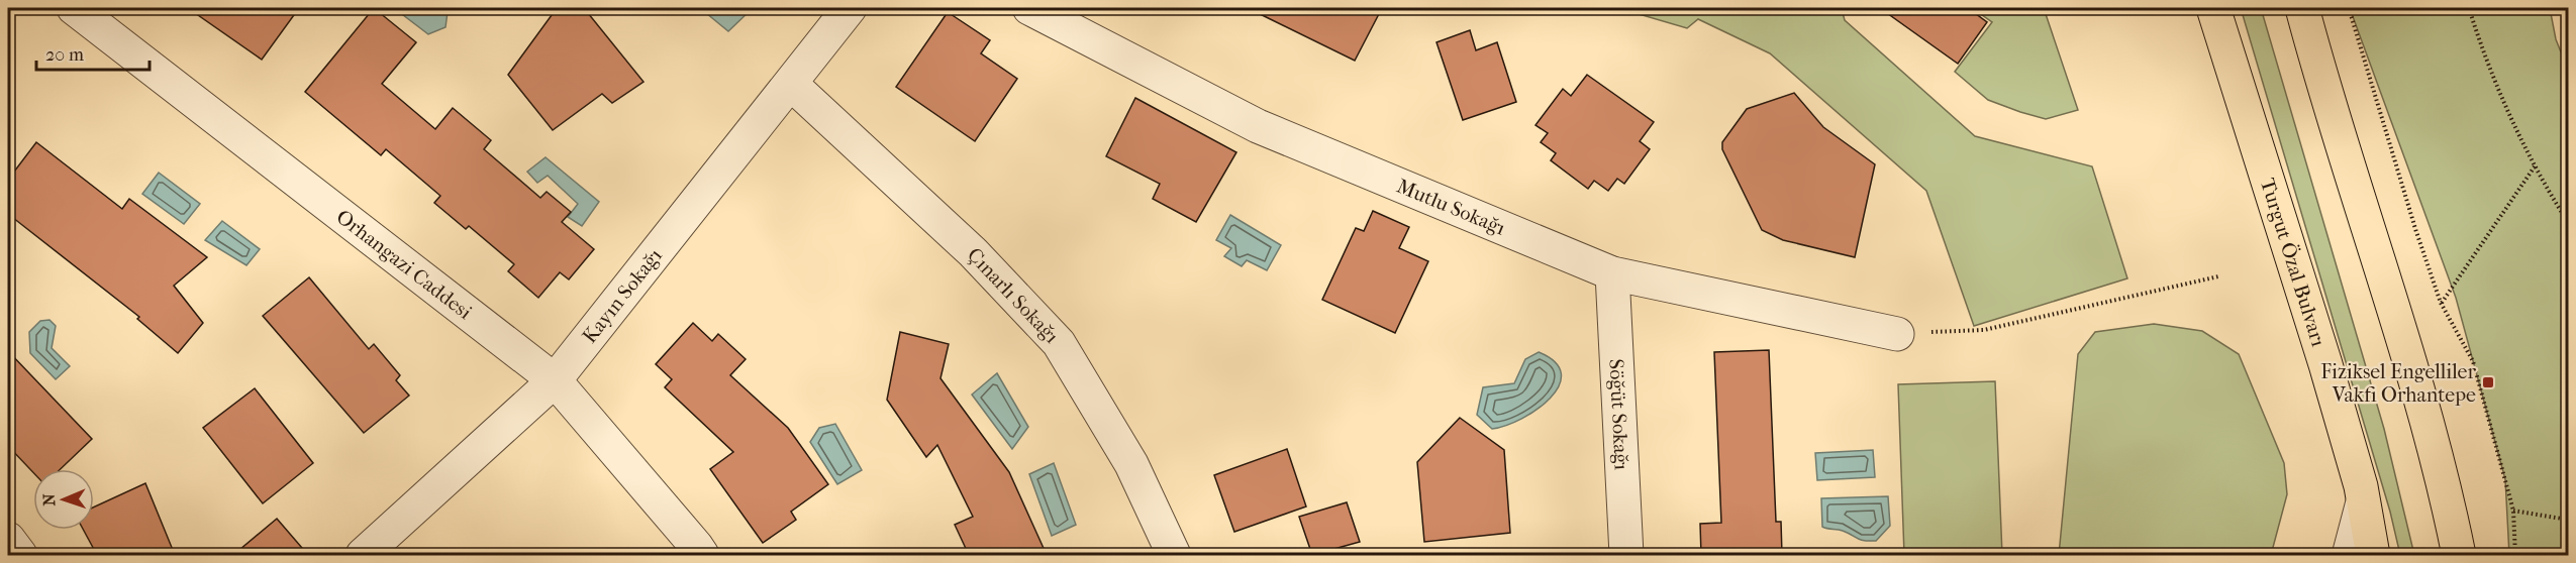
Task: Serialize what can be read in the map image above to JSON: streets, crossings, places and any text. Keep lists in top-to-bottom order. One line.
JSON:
{"streets":{"highway":["Turgut Özal Bulvarı"],"street":["Mutlu Sokağı","Orhangazi Caddesi","Kayın Sokağı","Çınarlı Sokağı","Söğüt Sokağı"]},"crossings":[["Mutlu Sokağı","Söğüt Sokağı"],["Orhangazi Caddesi","Kayın Sokağı"],["Kayın Sokağı","Çınarlı Sokağı"]],"places":{"transit":["Fiziksel Engelliler Vakfı Orhantepe"]},"scale_bar":"20 m","north":"left"}
